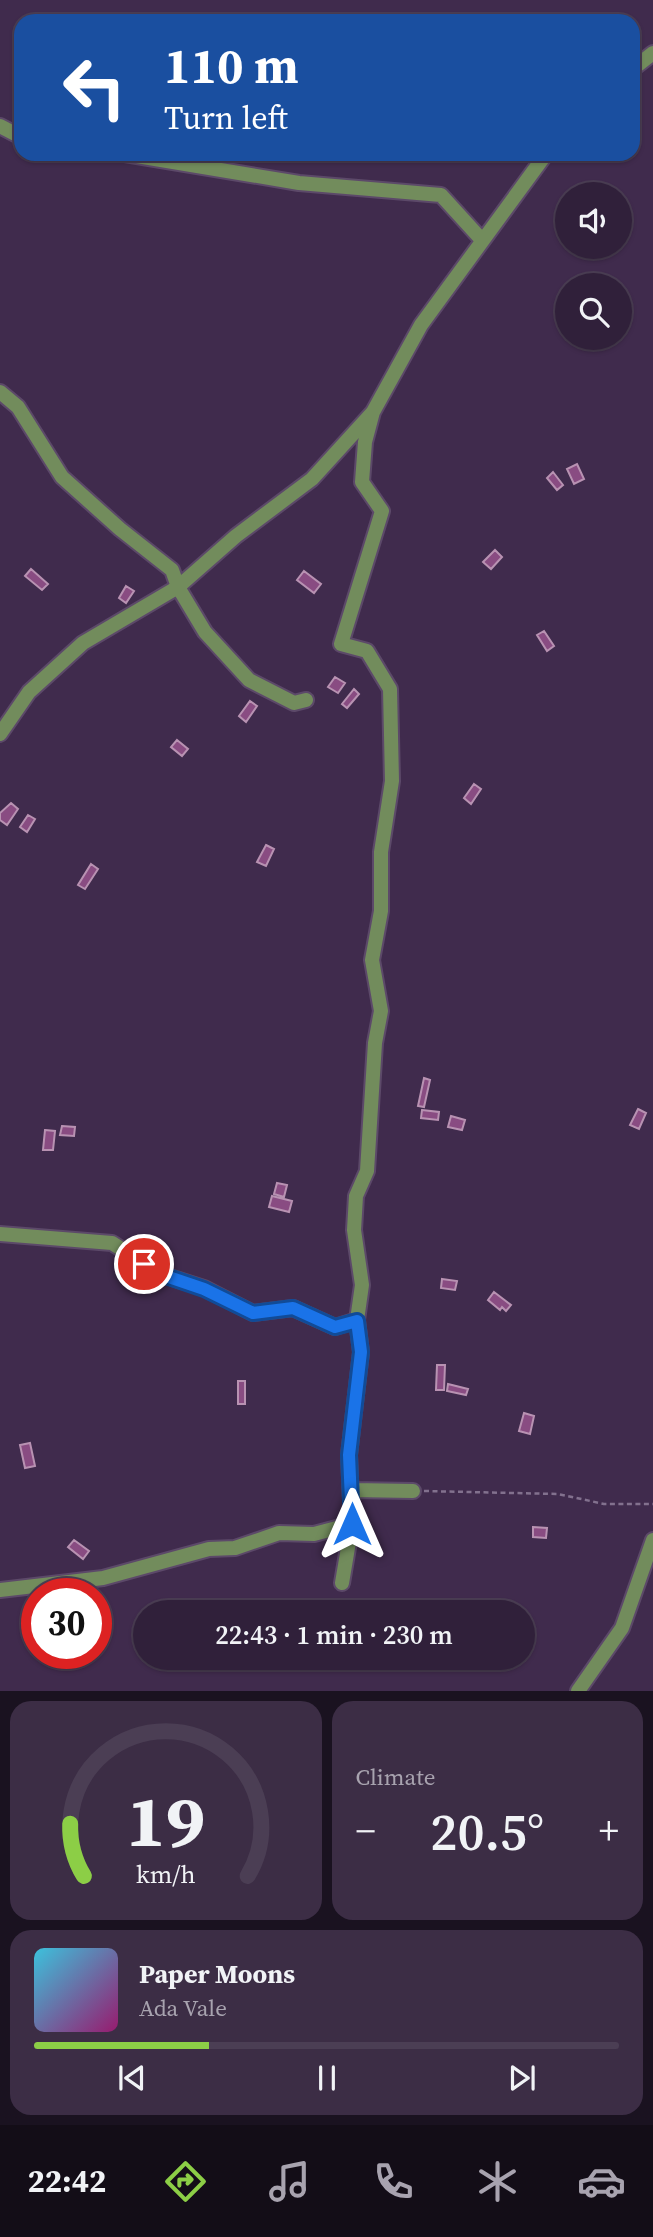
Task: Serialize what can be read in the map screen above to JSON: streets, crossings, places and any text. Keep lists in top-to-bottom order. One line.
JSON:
{"page":{"turn":["110 m","Turn left"],"limit":"30","trip":"22:43 · 1 min · 230 m","tile":"Climate","heat":["−","20.5°","+"],"song":["Paper Moons","Ada Vale"],"tabs":"22:42","gauge":["19","km/h"]}}
